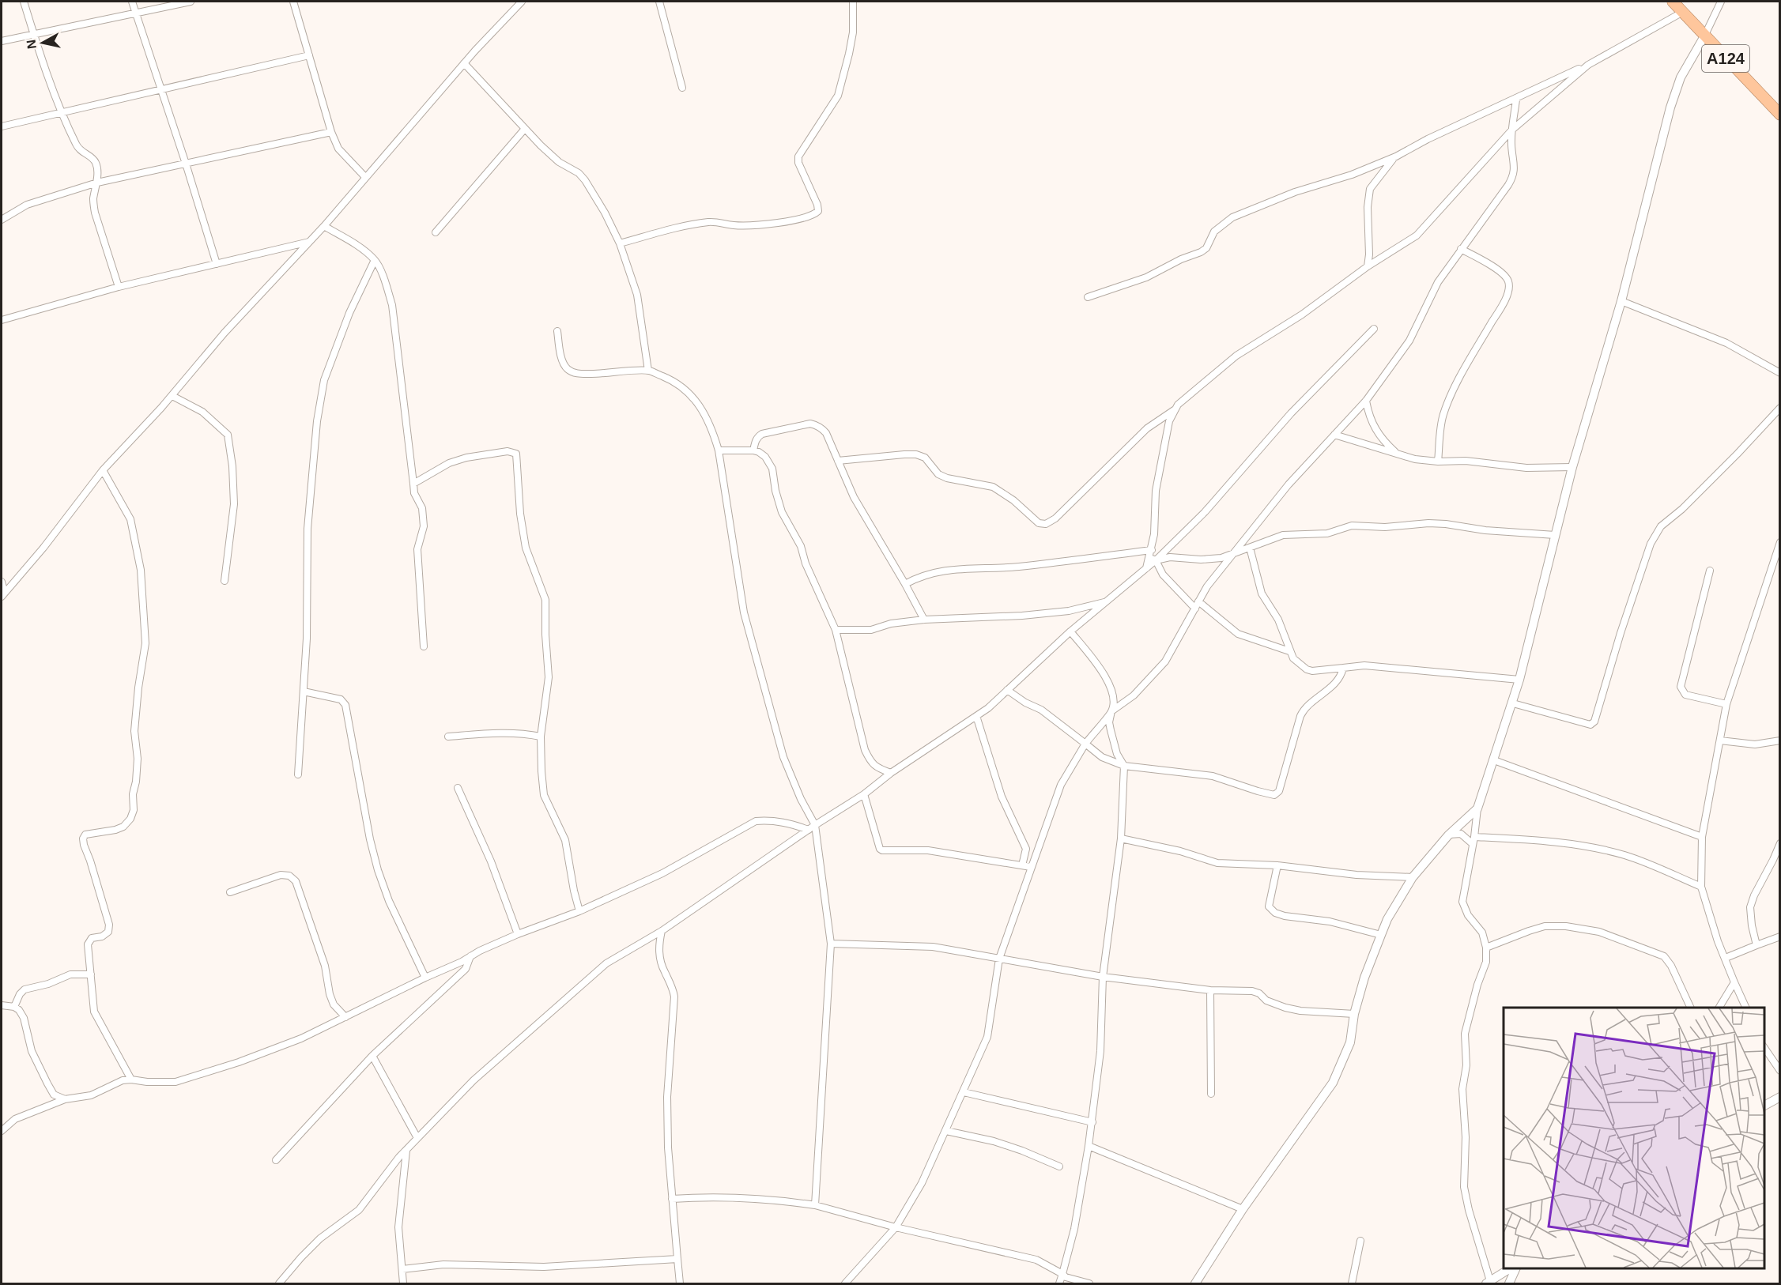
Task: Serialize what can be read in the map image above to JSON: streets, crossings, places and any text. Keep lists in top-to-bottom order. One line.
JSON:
{"streets":{"highway":["A124"]},"north":"left"}
